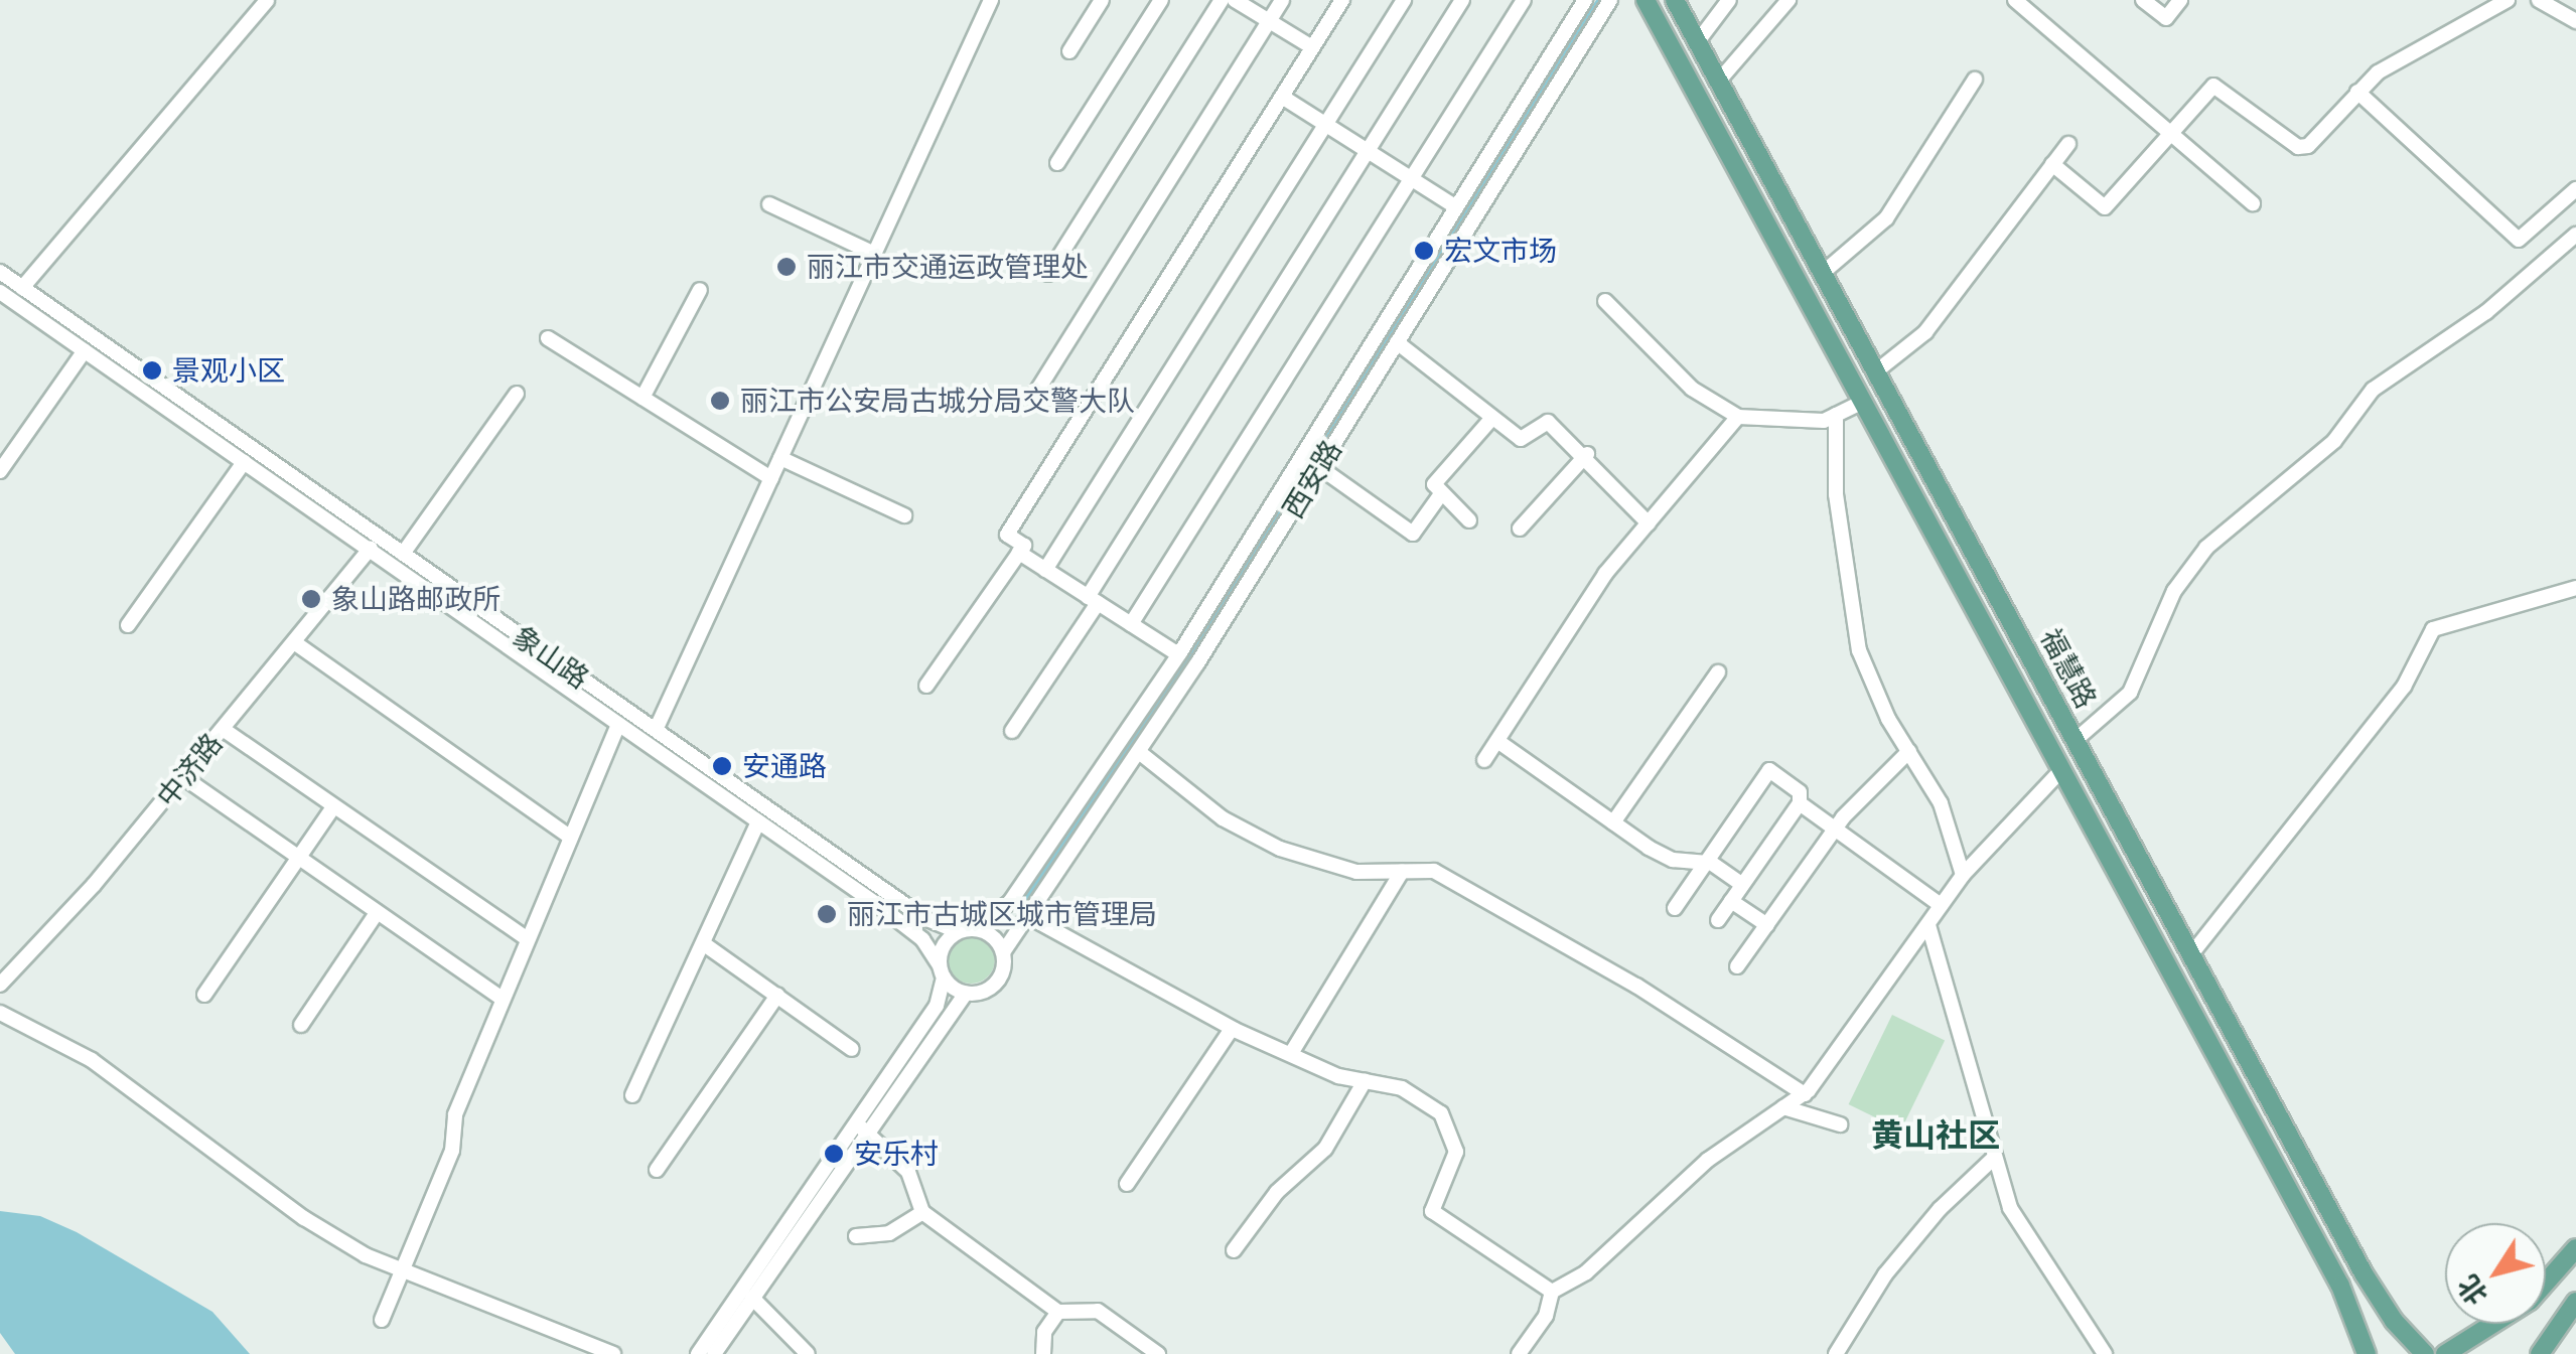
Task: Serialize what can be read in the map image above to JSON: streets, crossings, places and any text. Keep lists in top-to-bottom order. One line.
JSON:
{"streets":{"main road":["福慧路"],"street":["西安路","象山路","中济路"]},"crossings":[["西安路","象山路"],["象山路","中济路"]],"districts":["黄山社区"],"places":["宏文市场","丽江市交通运政管理处","景观小区","丽江市公安局古城分局交警大队","象山路邮政所","安通路","丽江市古城区城市管理局","安乐村"],"north":"bottom left"}
